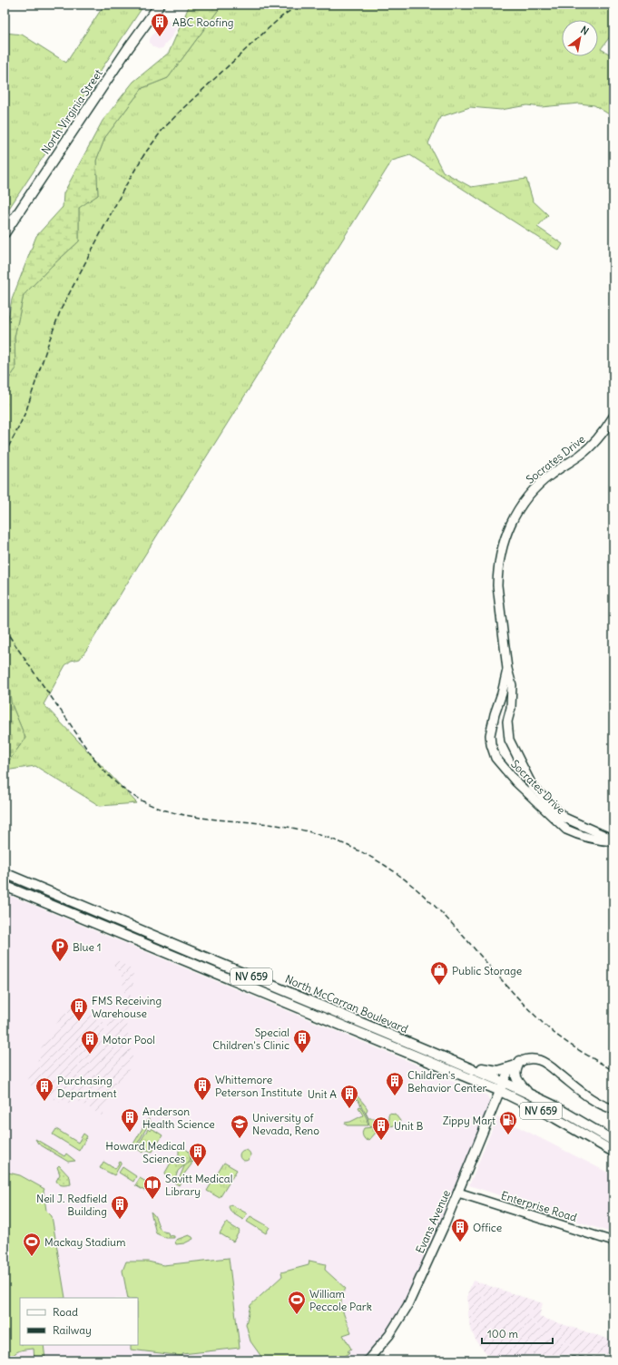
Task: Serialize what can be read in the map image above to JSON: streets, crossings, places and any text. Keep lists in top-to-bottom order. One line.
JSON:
{"streets":{"main road":["North Virginia Street","NV 659","North McCarran Boulevard"],"street":["Socrates Drive","Enterprise Road","Evans Avenue"]},"crossings":[["North McCarran Boulevard","Evans Avenue"],["Enterprise Road","Evans Avenue"]],"places":{"building":["ABC Roofing","FMS Receiving Warehouse","Special Children's Clinic","Motor Pool","Children's Behavior Center","Whittemore Peterson Institute","Purchasing Department","Unit A","Anderson Health Science","Unit B","Howard Medical Sciences","Neil J. Redfield Building","Office"],"parking":["Blue 1"],"shop":["Public Storage"],"fuel station":["Zippy Mart"],"school or university":["University of Nevada, Reno"],"library":["Savitt Medical Library"],"sports":["Mackay Stadium","William Peccole Park"]},"legend":["Road","Railway"],"scale_bar":"100 m","north":"top right"}
